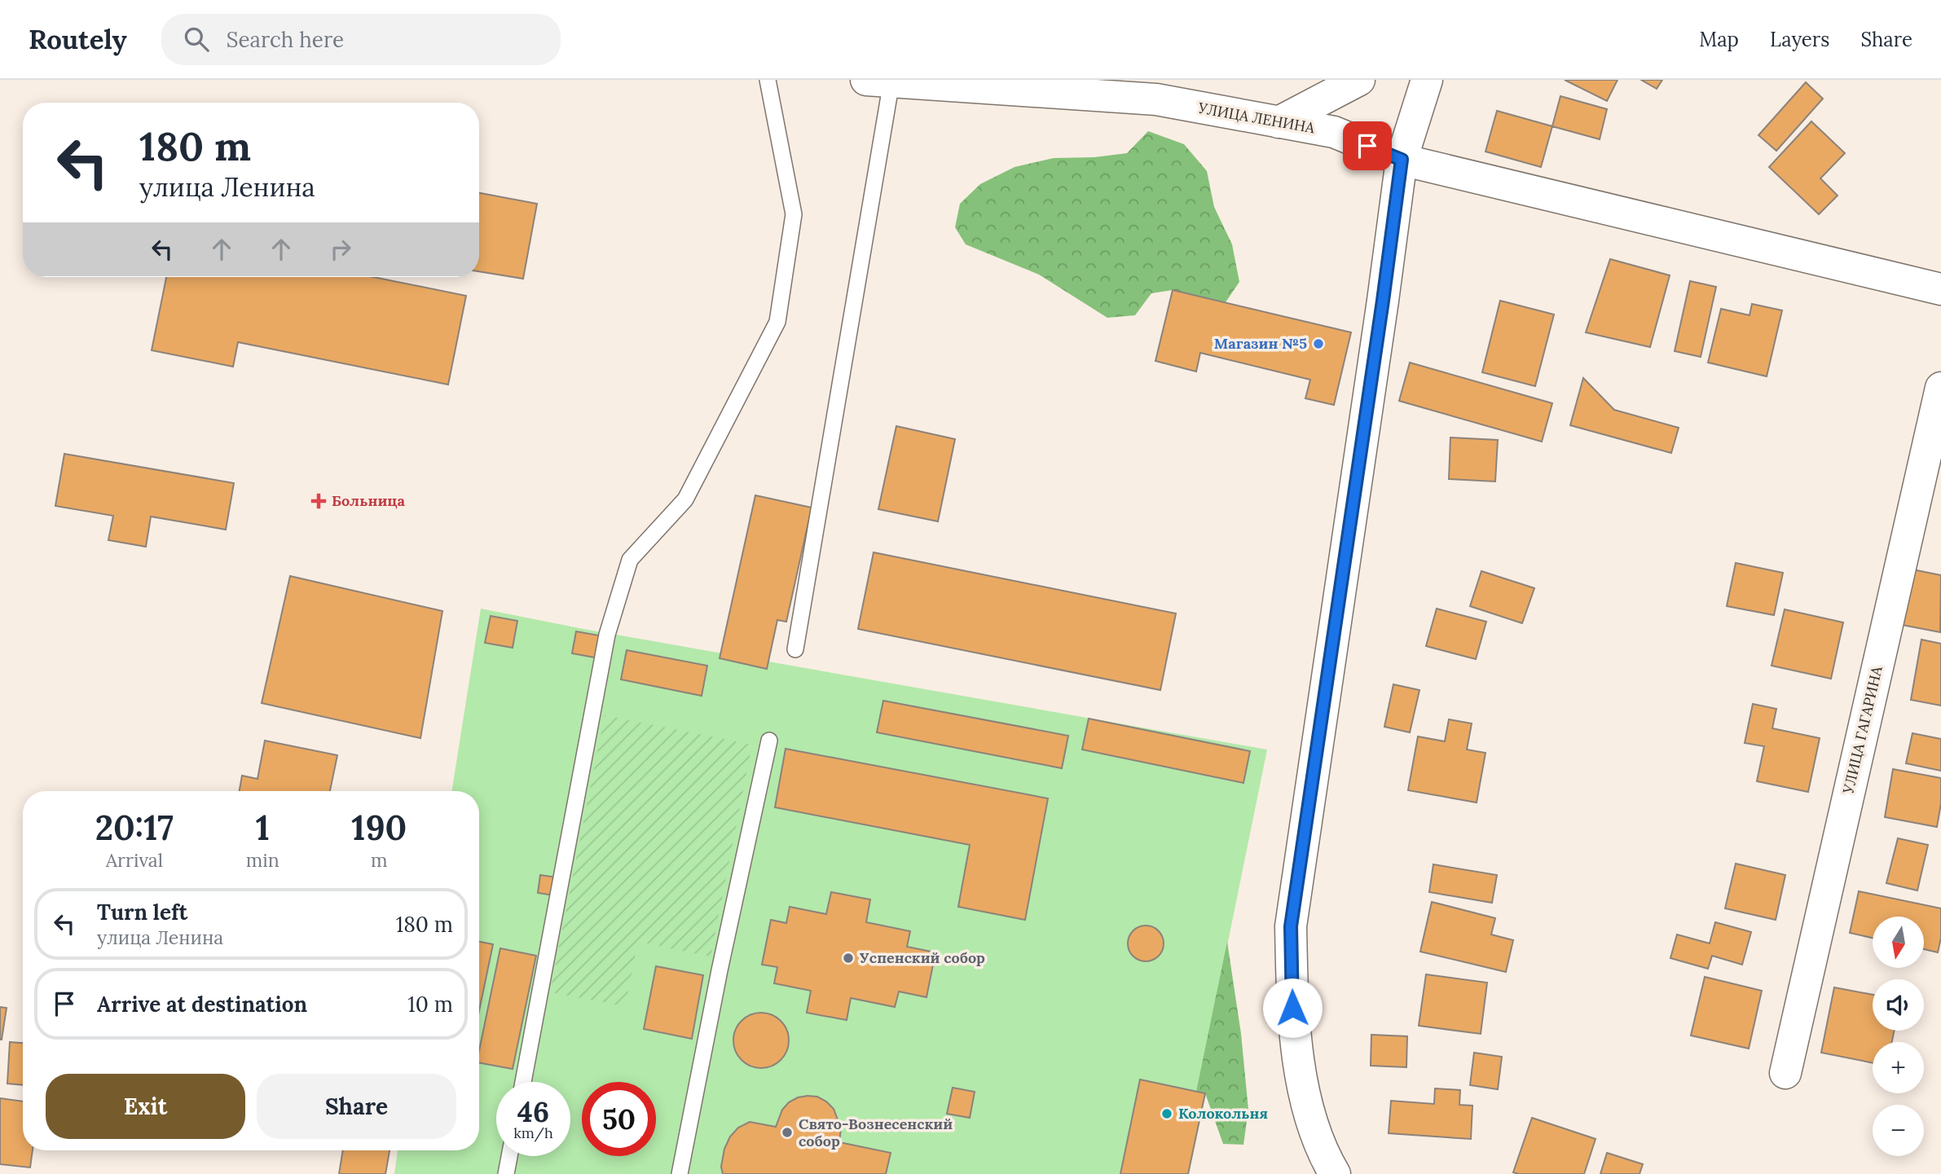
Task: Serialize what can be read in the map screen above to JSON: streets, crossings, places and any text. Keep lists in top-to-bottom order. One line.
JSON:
{"streets":{"main road":["УЛИЦА ЛЕНИНА","УЛИЦА ГАГАРИНА"]},"places":{"other":["Магазин №5","Успенский собор","Колокольня","Свято-Вознесенский собор"],"health":["Больница"]},"north":"bottom","page":{"header":"Routely","search":"Search here","nav":["Map","Layers","Share"],"turn":["180 m","улица Ленина"],"eta":["20:17","Arrival","1","min","190","m"],"list":[{"name":"Turn left","note":"улица Ленина","value":"180 m"},{"name":"Arrive at destination","value":"10 m"}],"map_buttons":["+","−"],"buttons":["Exit","Share"],"speed":"46 km/h","limit":"50"}}
